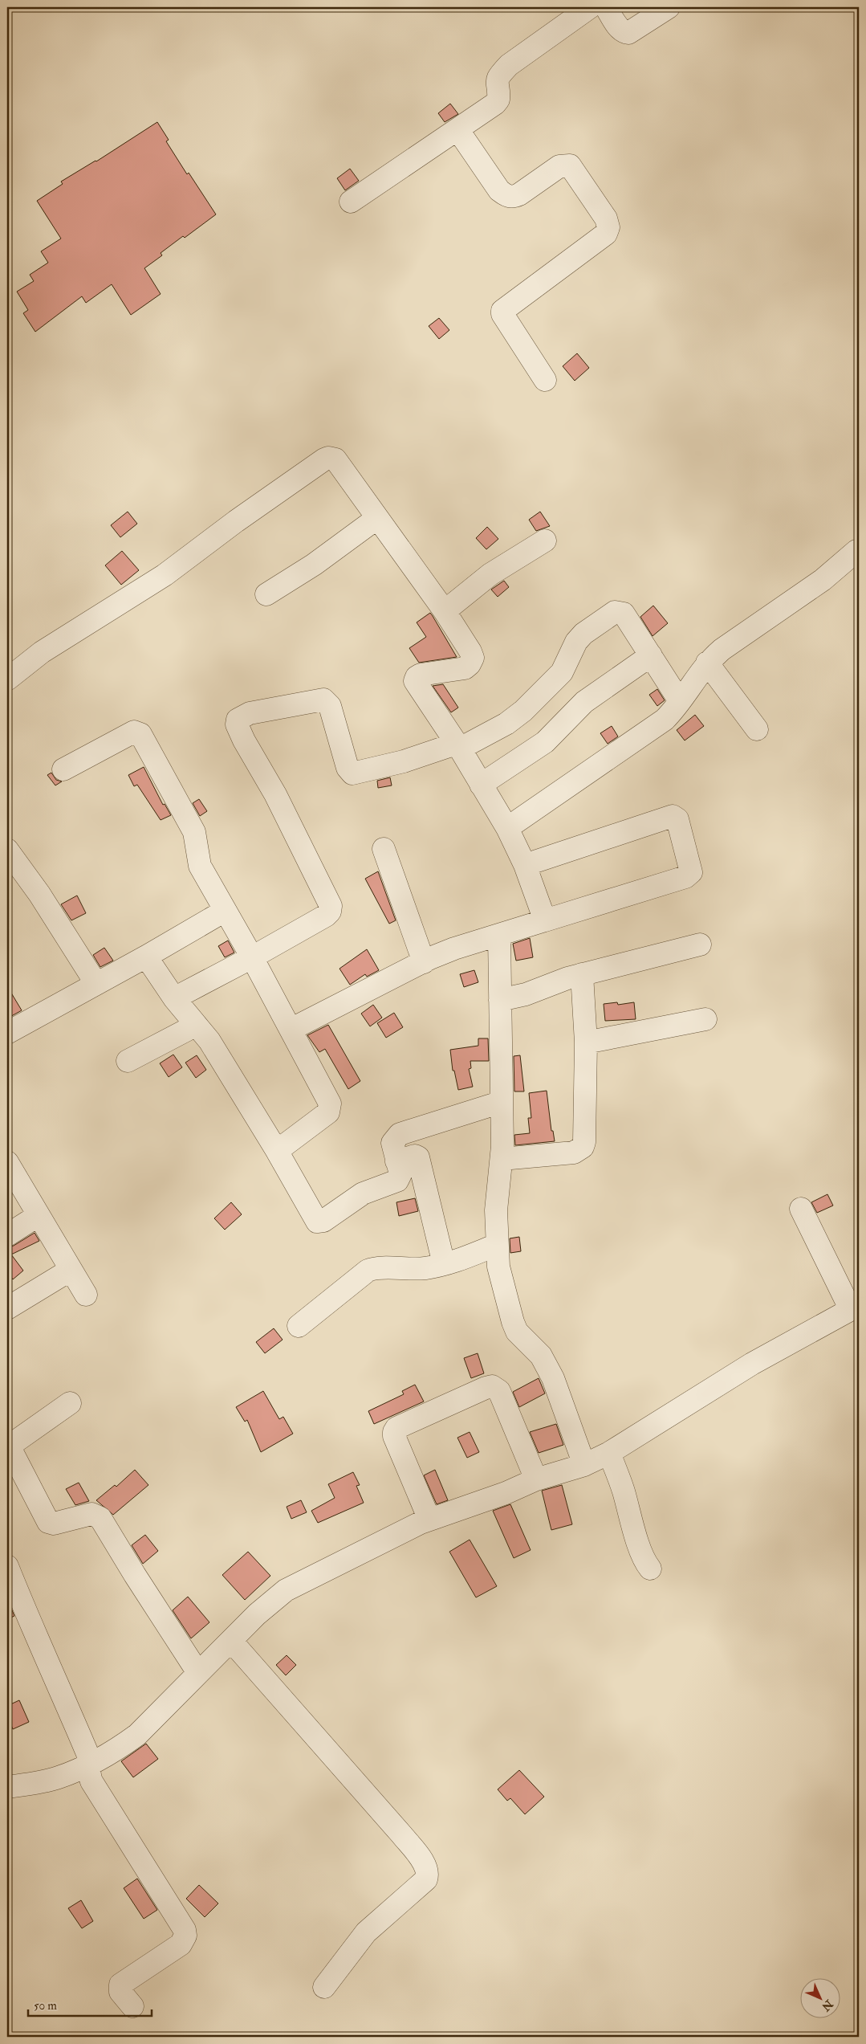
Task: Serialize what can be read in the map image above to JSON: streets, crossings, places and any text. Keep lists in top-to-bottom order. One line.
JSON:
{"scale_bar":"50 m","north":"bottom right"}
